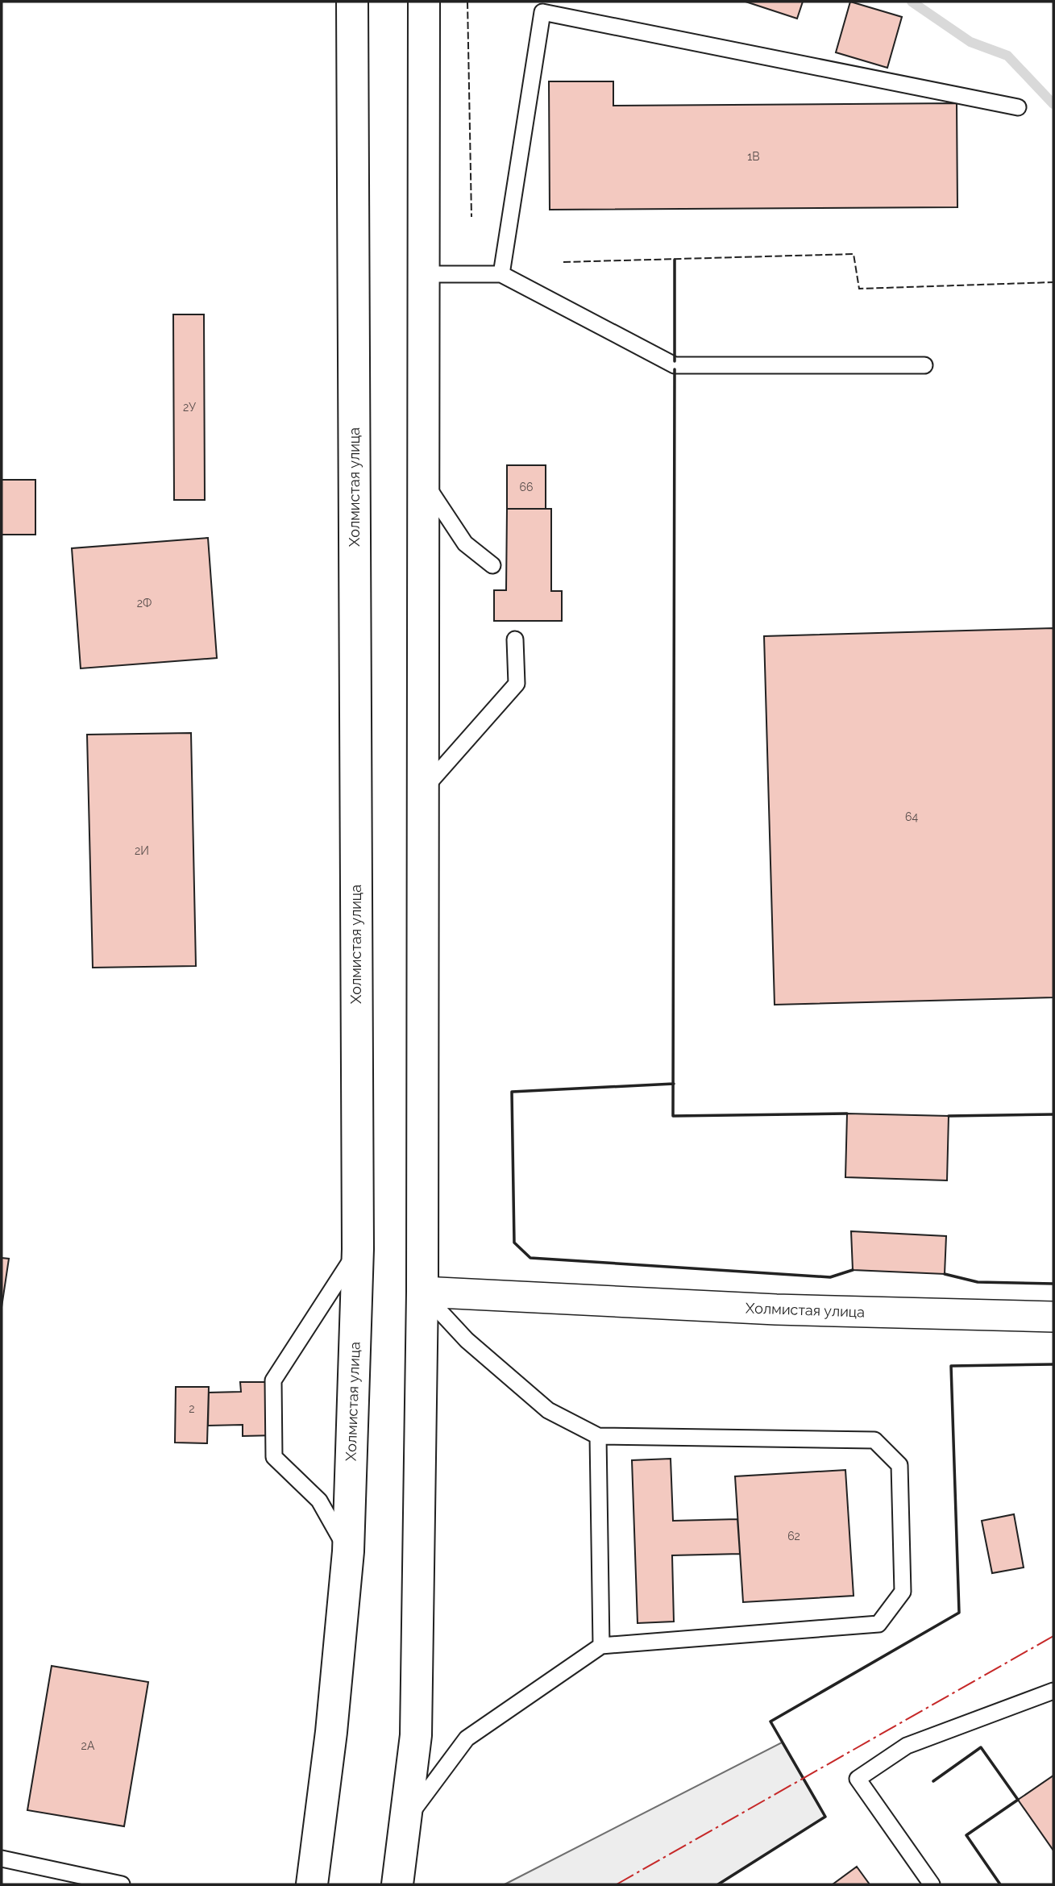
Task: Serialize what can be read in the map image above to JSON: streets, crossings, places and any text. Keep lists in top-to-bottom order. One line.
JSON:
{"streets":{"highway":["Холмистая улица"]},"house_numbers":["1В","2У","66","2Ф","64","2И","2","62","2А"]}
